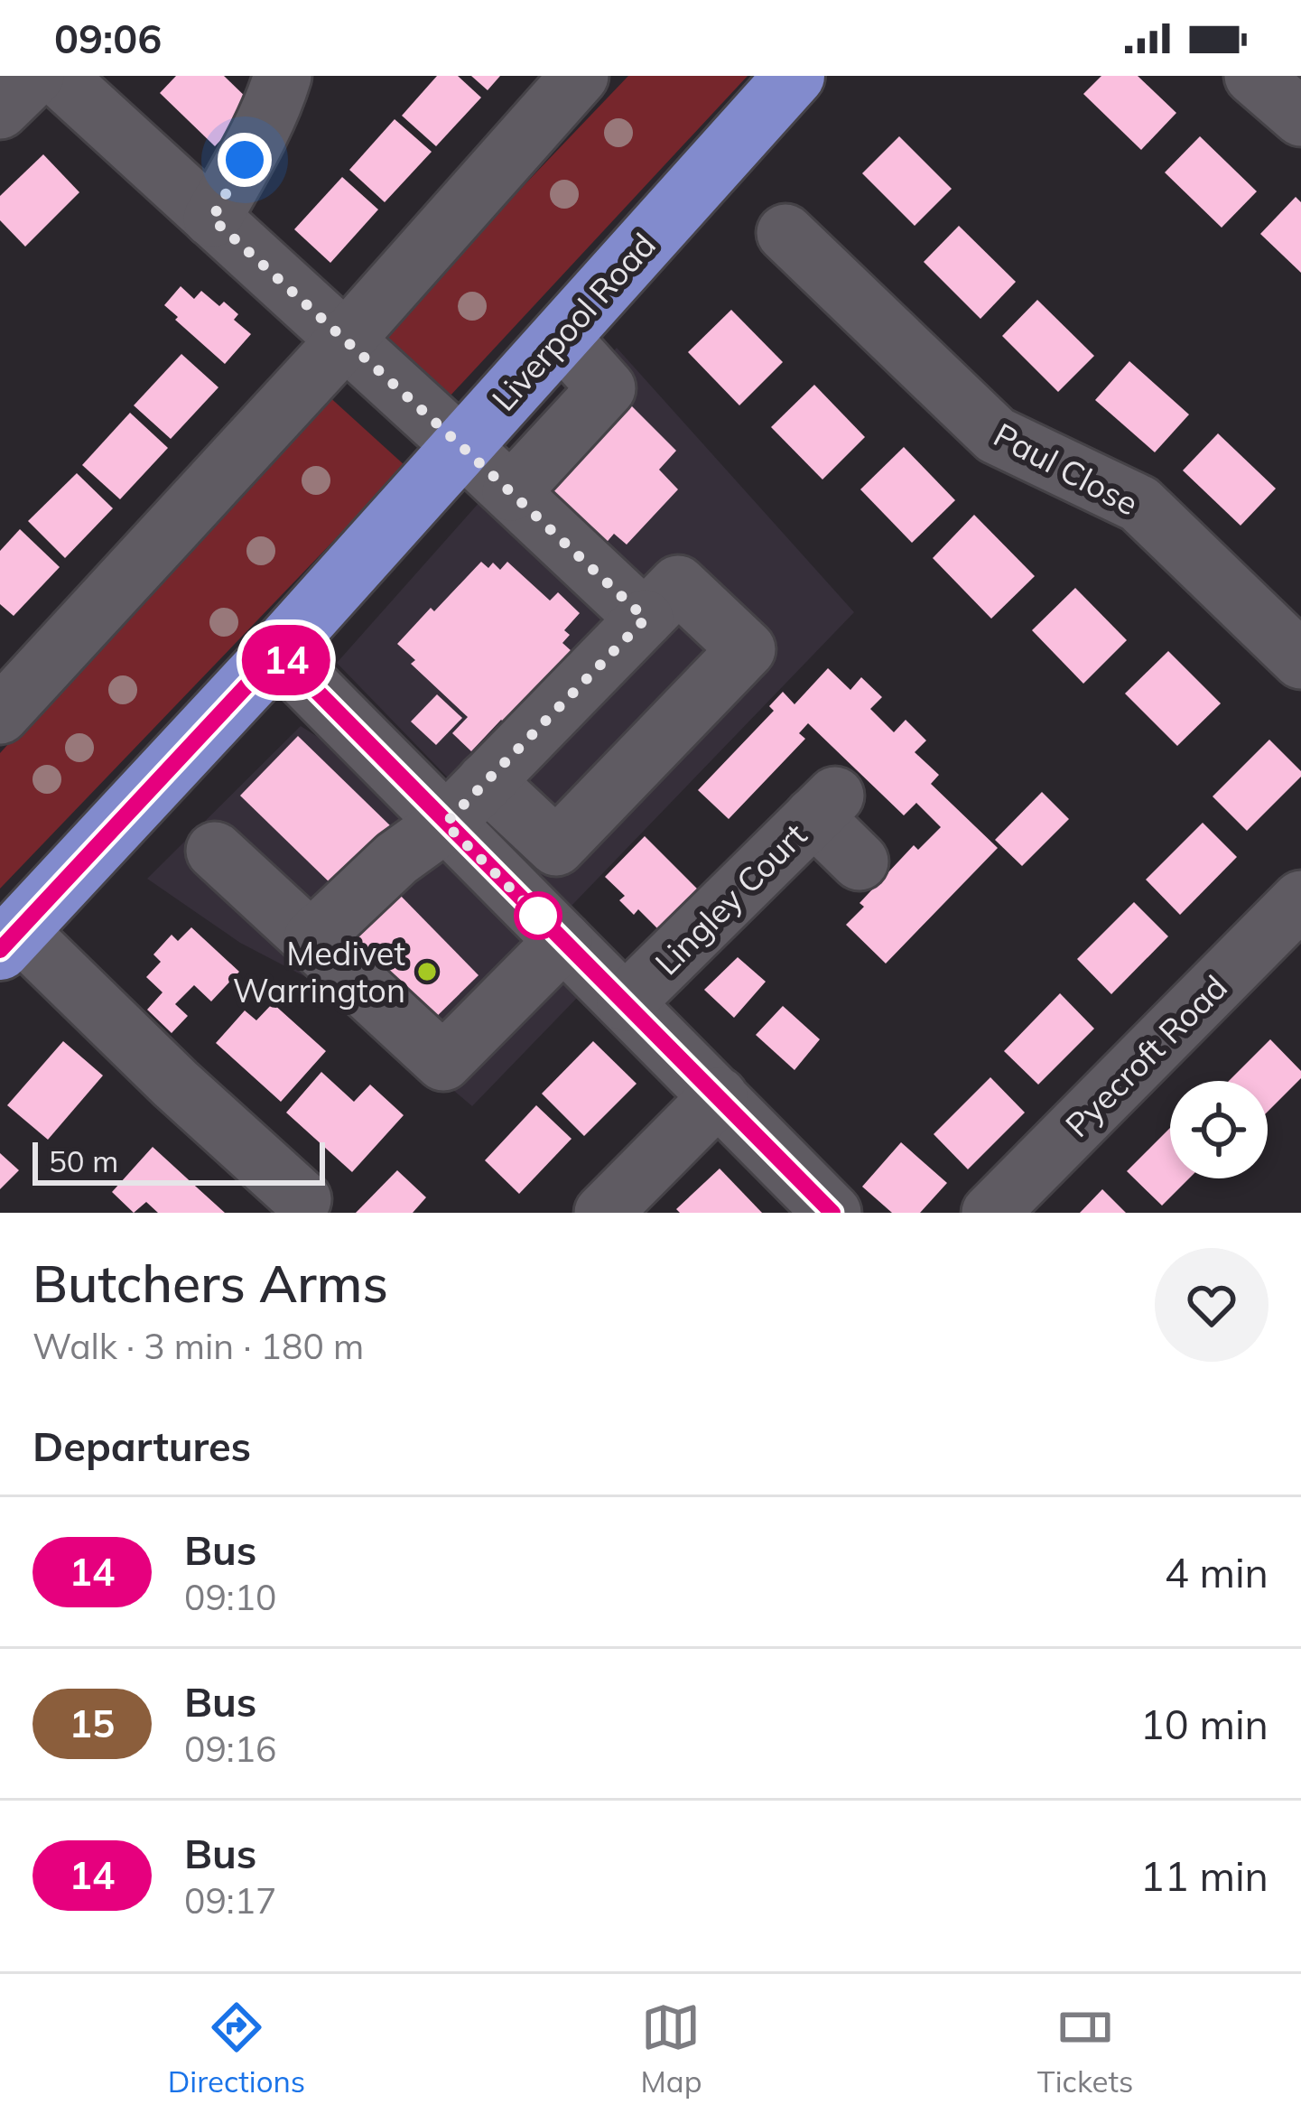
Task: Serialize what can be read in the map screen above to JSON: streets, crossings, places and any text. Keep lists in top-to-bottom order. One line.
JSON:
{"streets":{"highway":["Liverpool Road"],"street":["Paul Close","Lingley Court","Pyecroft Road"]},"places":["Medivet Warrington"],"lines":["bus line 14"],"scale_bar":"50 m","page":{"status":"09:06","on_map":"14","scale":"50 m","heading":[["Butchers Arms","Walk · 3 min · 180 m"],"Departures"],"list":[{"mark":"14","name":"Bus","note":"09:10","value":"4 min"},{"mark":"15","name":"Bus","note":"09:16","value":"10 min"},{"mark":"14","name":"Bus","note":"09:17","value":"11 min"}],"tabs":["Directions","Map","Tickets"]}}
